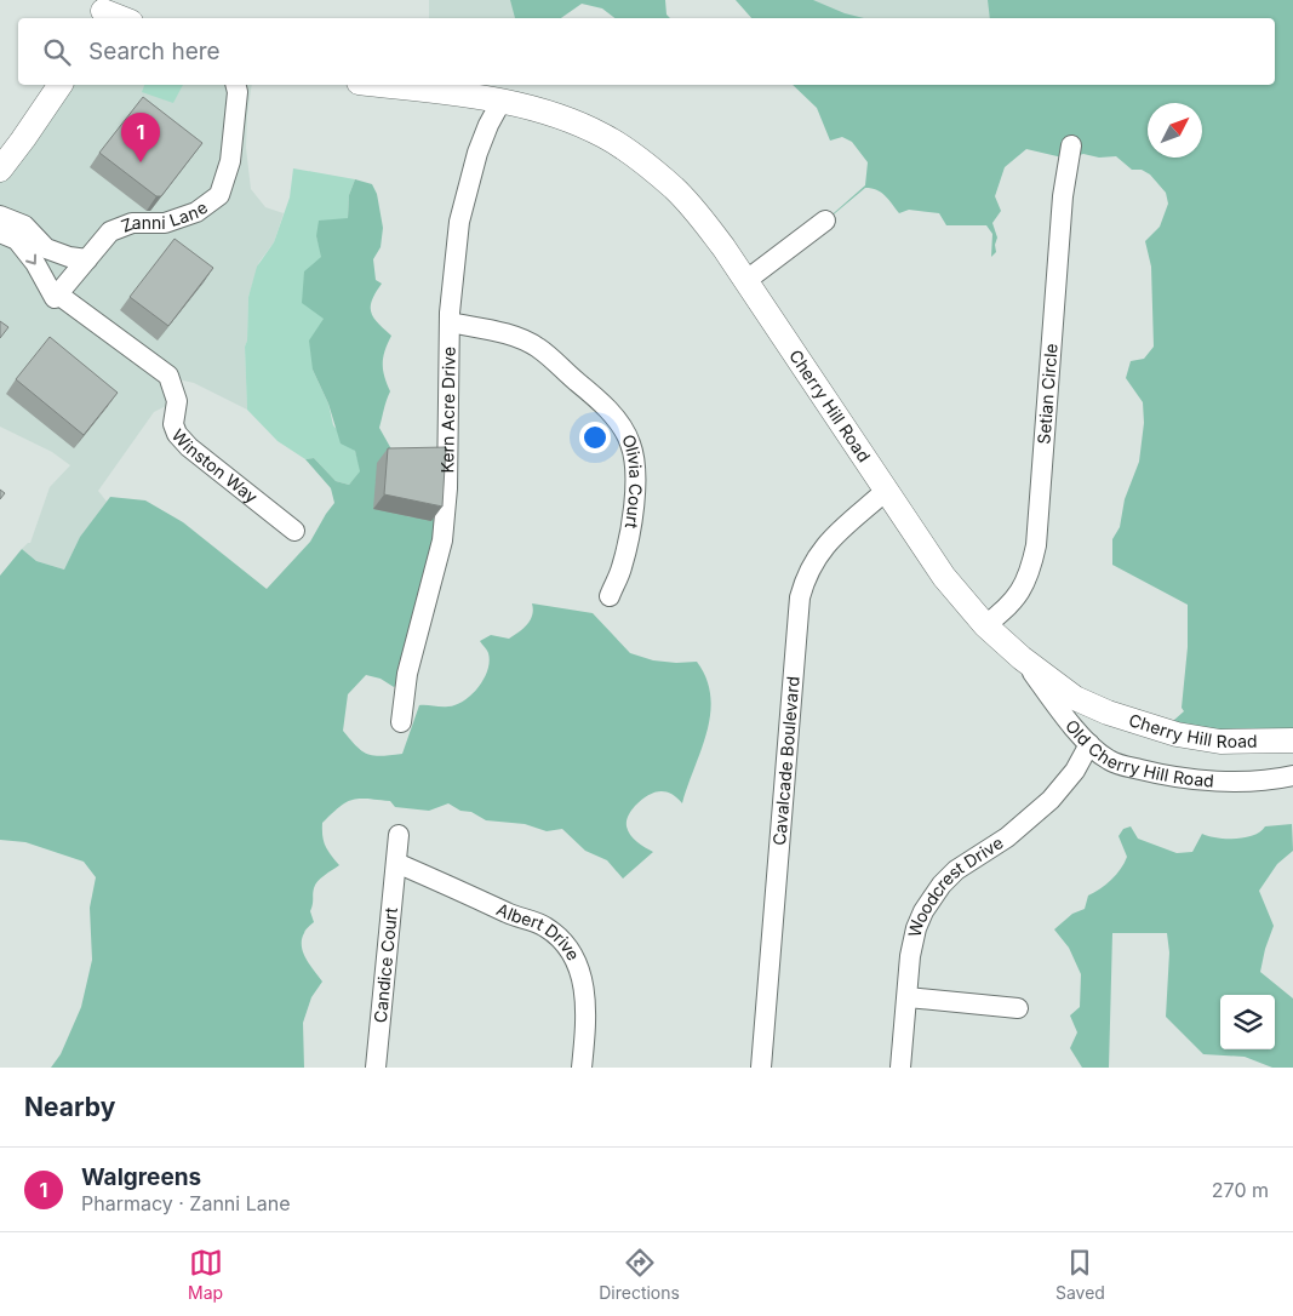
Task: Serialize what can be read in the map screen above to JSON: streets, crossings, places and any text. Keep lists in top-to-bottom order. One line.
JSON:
{"streets":{"main road":["Cherry Hill Road"],"street":["Zanni Lane","Setian Circle","Kern Acre Drive","Winston Way","Olivia Court","Old Cherry Hill Road","Cavalcade Boulevard","Woodcrest Drive","Albert Drive","Candice Court"]},"crossings":[["Zanni Lane","Winston Way"],["Setian Circle","Cherry Hill Road"],["Cherry Hill Road","Kern Acre Drive"],["Cherry Hill Road","Old Cherry Hill Road"],["Cherry Hill Road","Cavalcade Boulevard"],["Kern Acre Drive","Olivia Court"],["Old Cherry Hill Road","Woodcrest Drive"],["Albert Drive","Candice Court"]],"north":"top right","page":{"search":"Search here","pins":"1","heading":"Nearby","list":[{"mark":"1","name":"Walgreens","note":"Pharmacy · Zanni Lane","value":"270 m"}],"nav":["Map","Directions","Saved"]}}
